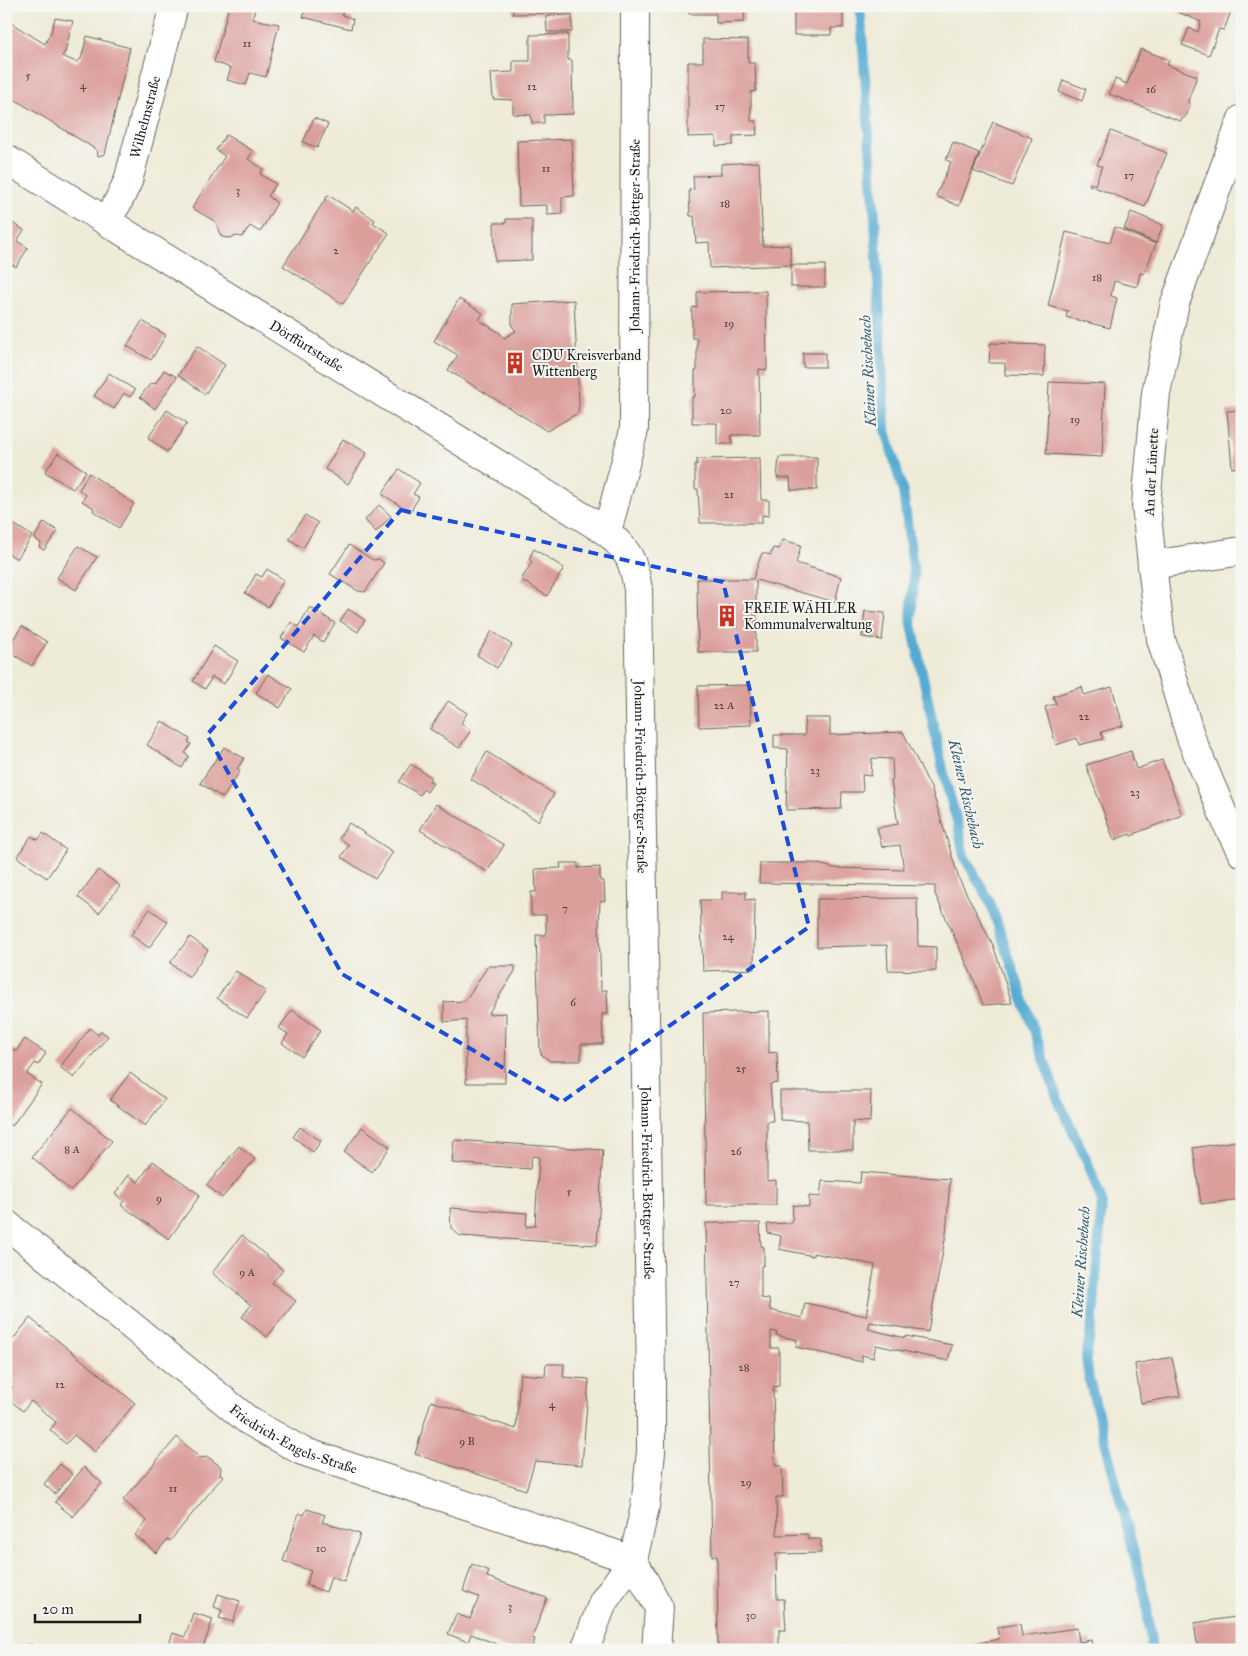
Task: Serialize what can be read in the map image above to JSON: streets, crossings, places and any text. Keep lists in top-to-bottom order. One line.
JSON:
{"streets":{"street":["Wilhelmstraße","Johann-Friedrich-Böttger-Straße","Dörffurtstraße","An der Lünette","Friedrich-Engels-Straße"]},"crossings":[["Wilhelmstraße","Dörffurtstraße"],["Johann-Friedrich-Böttger-Straße","Dörffurtstraße"],["Johann-Friedrich-Böttger-Straße","Friedrich-Engels-Straße"]],"water":["Kleiner Rischebach"],"places":{"building":["CDU Kreisverband Wittenberg","FREIE WÄHLER Kommunalverwaltung"]},"house_numbers":["11","5","4","12","16","17","11","17","3","18","2","18","19","20","19","21","22 A","22","23","23","7","24","6","25","8 A","26","5","9","9 A","27","28","12","4","9 B","29","11","10","3","30"],"scale_bar":"20 m"}
